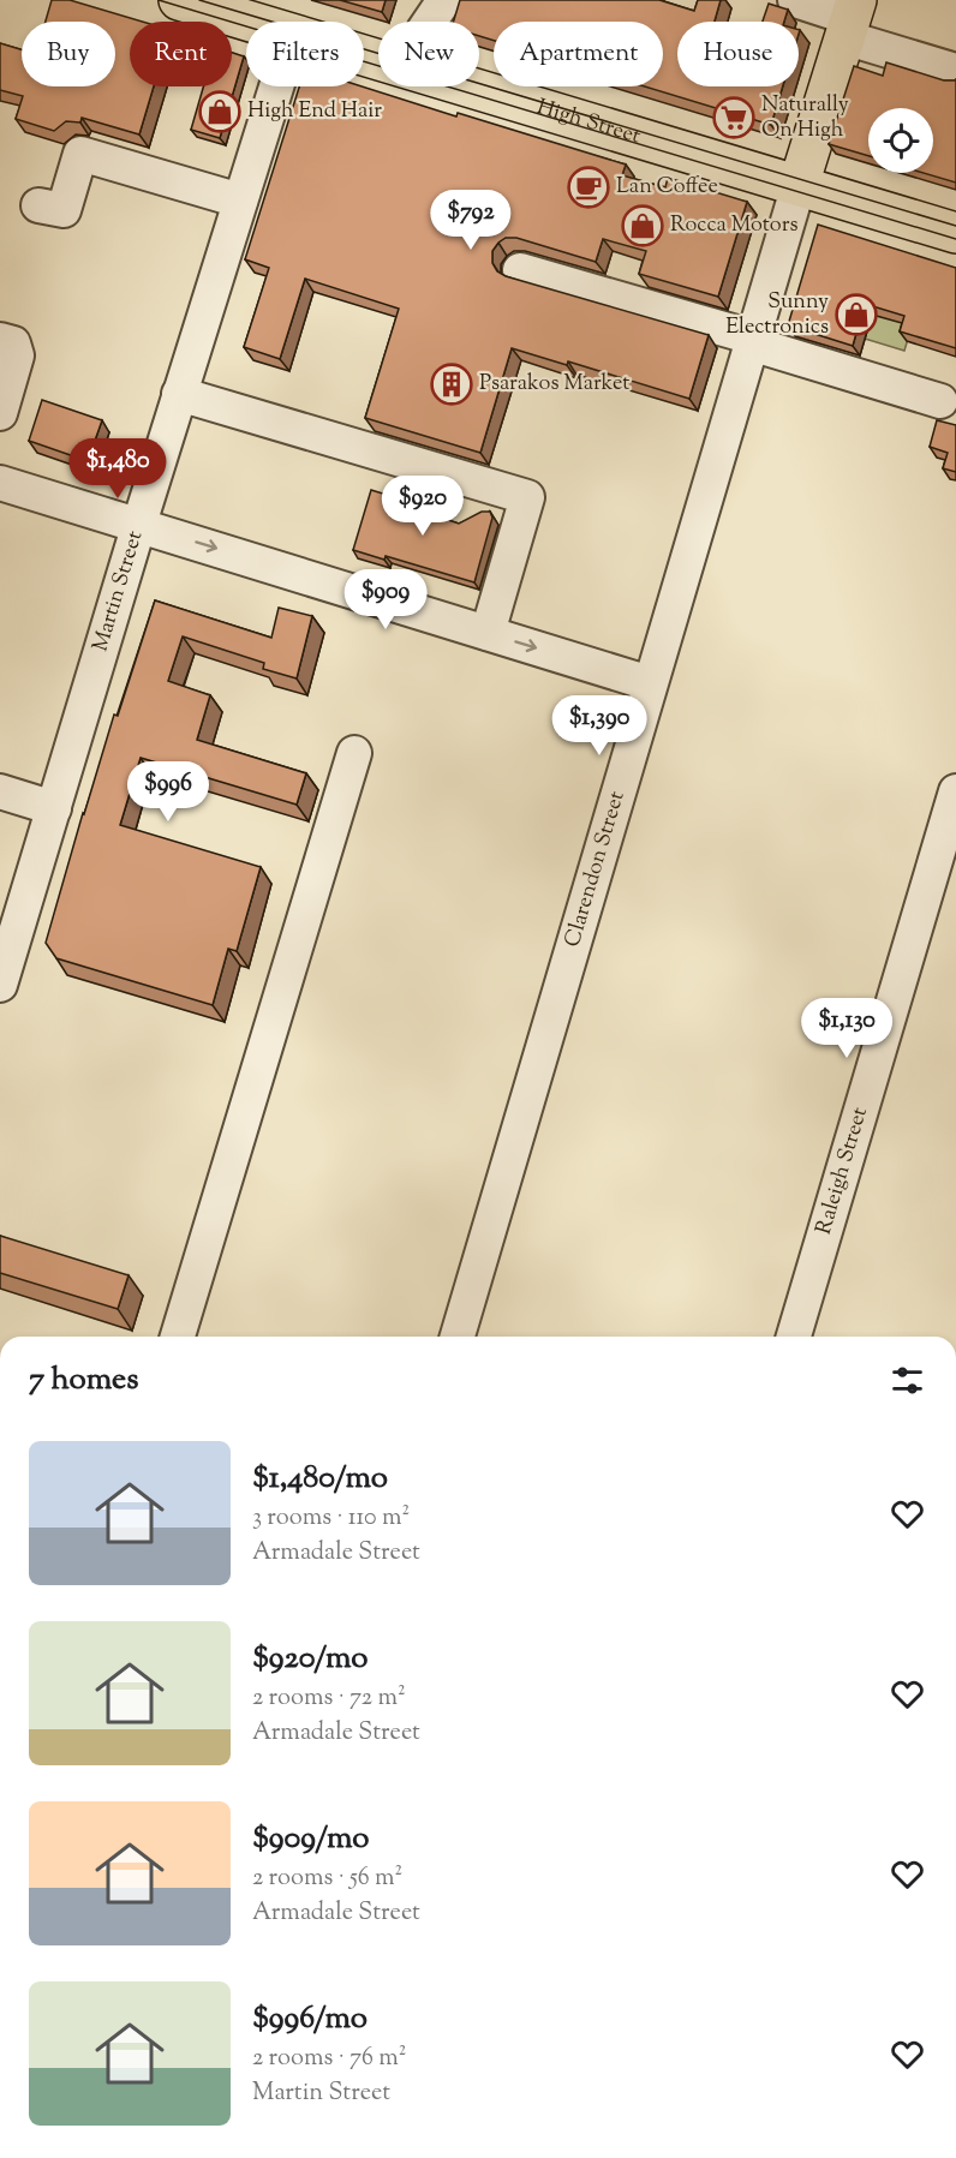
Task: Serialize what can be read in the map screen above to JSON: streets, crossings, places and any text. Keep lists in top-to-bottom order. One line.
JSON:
{"streets":{"main road":["High Street"],"street":["Martin Street","Clarendon Street","Raleigh Street"]},"crossings":[["High Street","Clarendon Street"]],"places":{"shop":["High End Hair","Rocca Motors","Sunny Electronics"],"supermarket":["Naturally On High"],"cafe":["Lan Coffee"],"building":["Psarakos Market"]},"page":{"chip":["Buy","Rent","Filters","New","Apartment","House"],"price":["$792","$1,480","$920","$909","$1,390","$996","$1,130"],"heading":"7 homes","list":[{"name":"$1,480/mo","note":"3 rooms · 110 m² · Armadale Street"},{"name":"$920/mo","note":"2 rooms · 72 m² · Armadale Street"},{"name":"$909/mo","note":"2 rooms · 56 m² · Armadale Street"},{"name":"$996/mo","note":"2 rooms · 76 m² · Martin Street"}]}}
